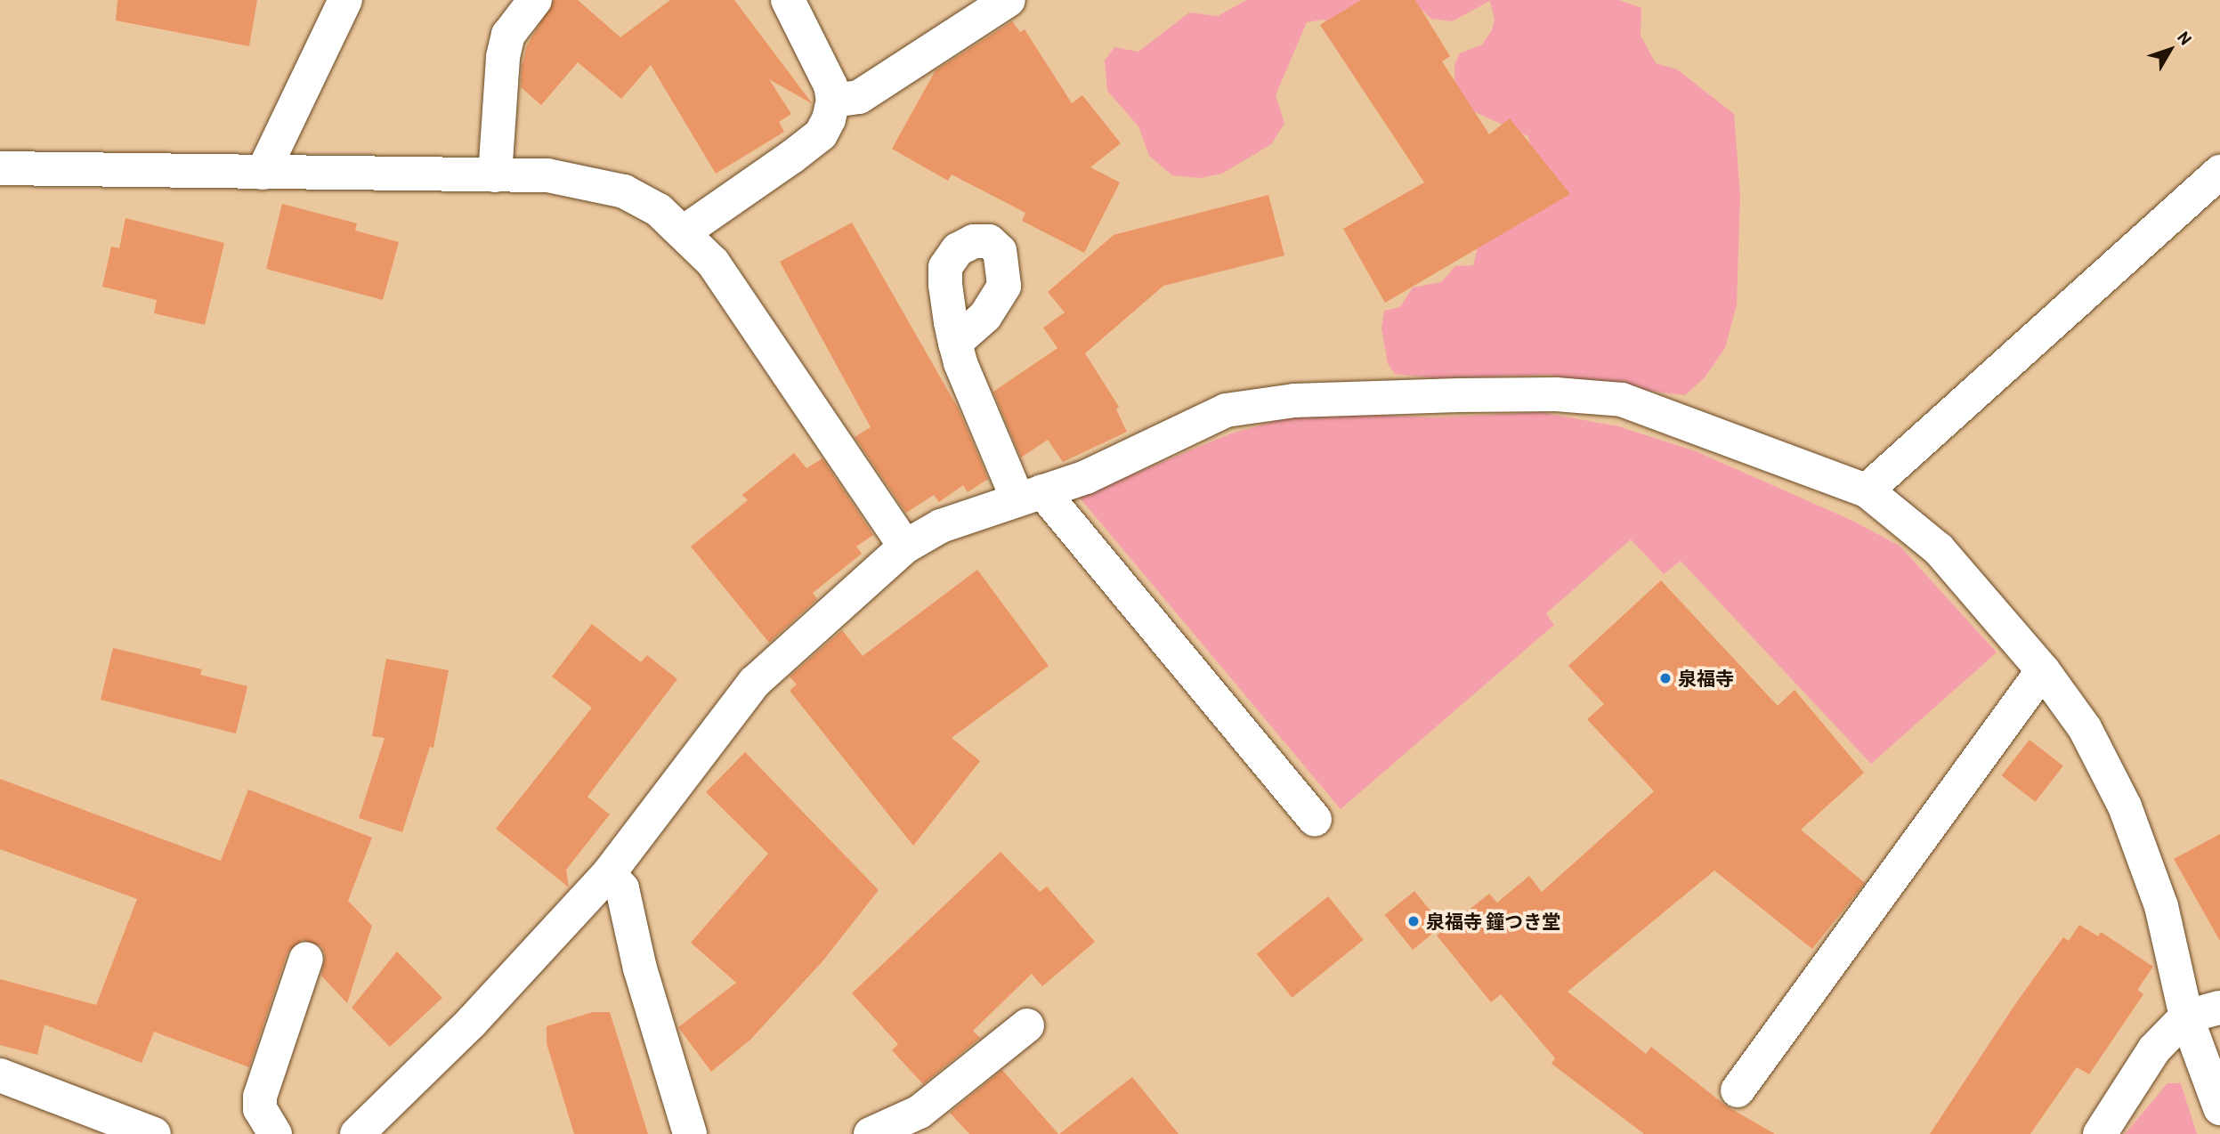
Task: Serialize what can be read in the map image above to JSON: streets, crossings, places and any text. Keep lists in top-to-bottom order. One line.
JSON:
{"places":["泉福寺","泉福寺 鐘つき堂"],"north":"top right"}
